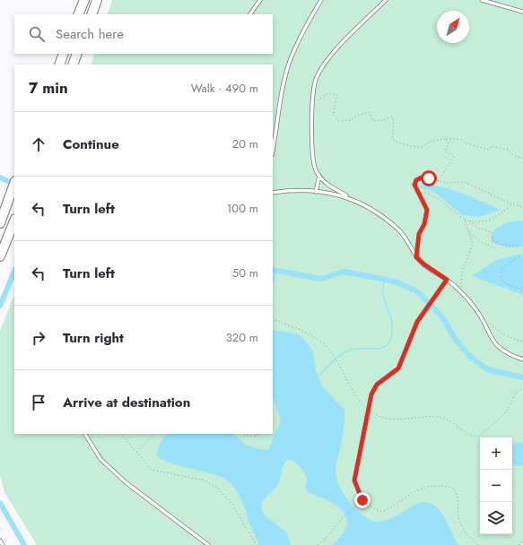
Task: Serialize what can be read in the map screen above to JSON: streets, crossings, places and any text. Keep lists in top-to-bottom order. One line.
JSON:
{"north":"top right","page":{"search":"Search here","heading":["7 min","Walk · 490 m"],"list":[["Continue","20 m"],["Turn left","100 m"],["Turn left","50 m"],["Turn right","320 m"],"Arrive at destination"],"map_buttons":["+","−"]}}
